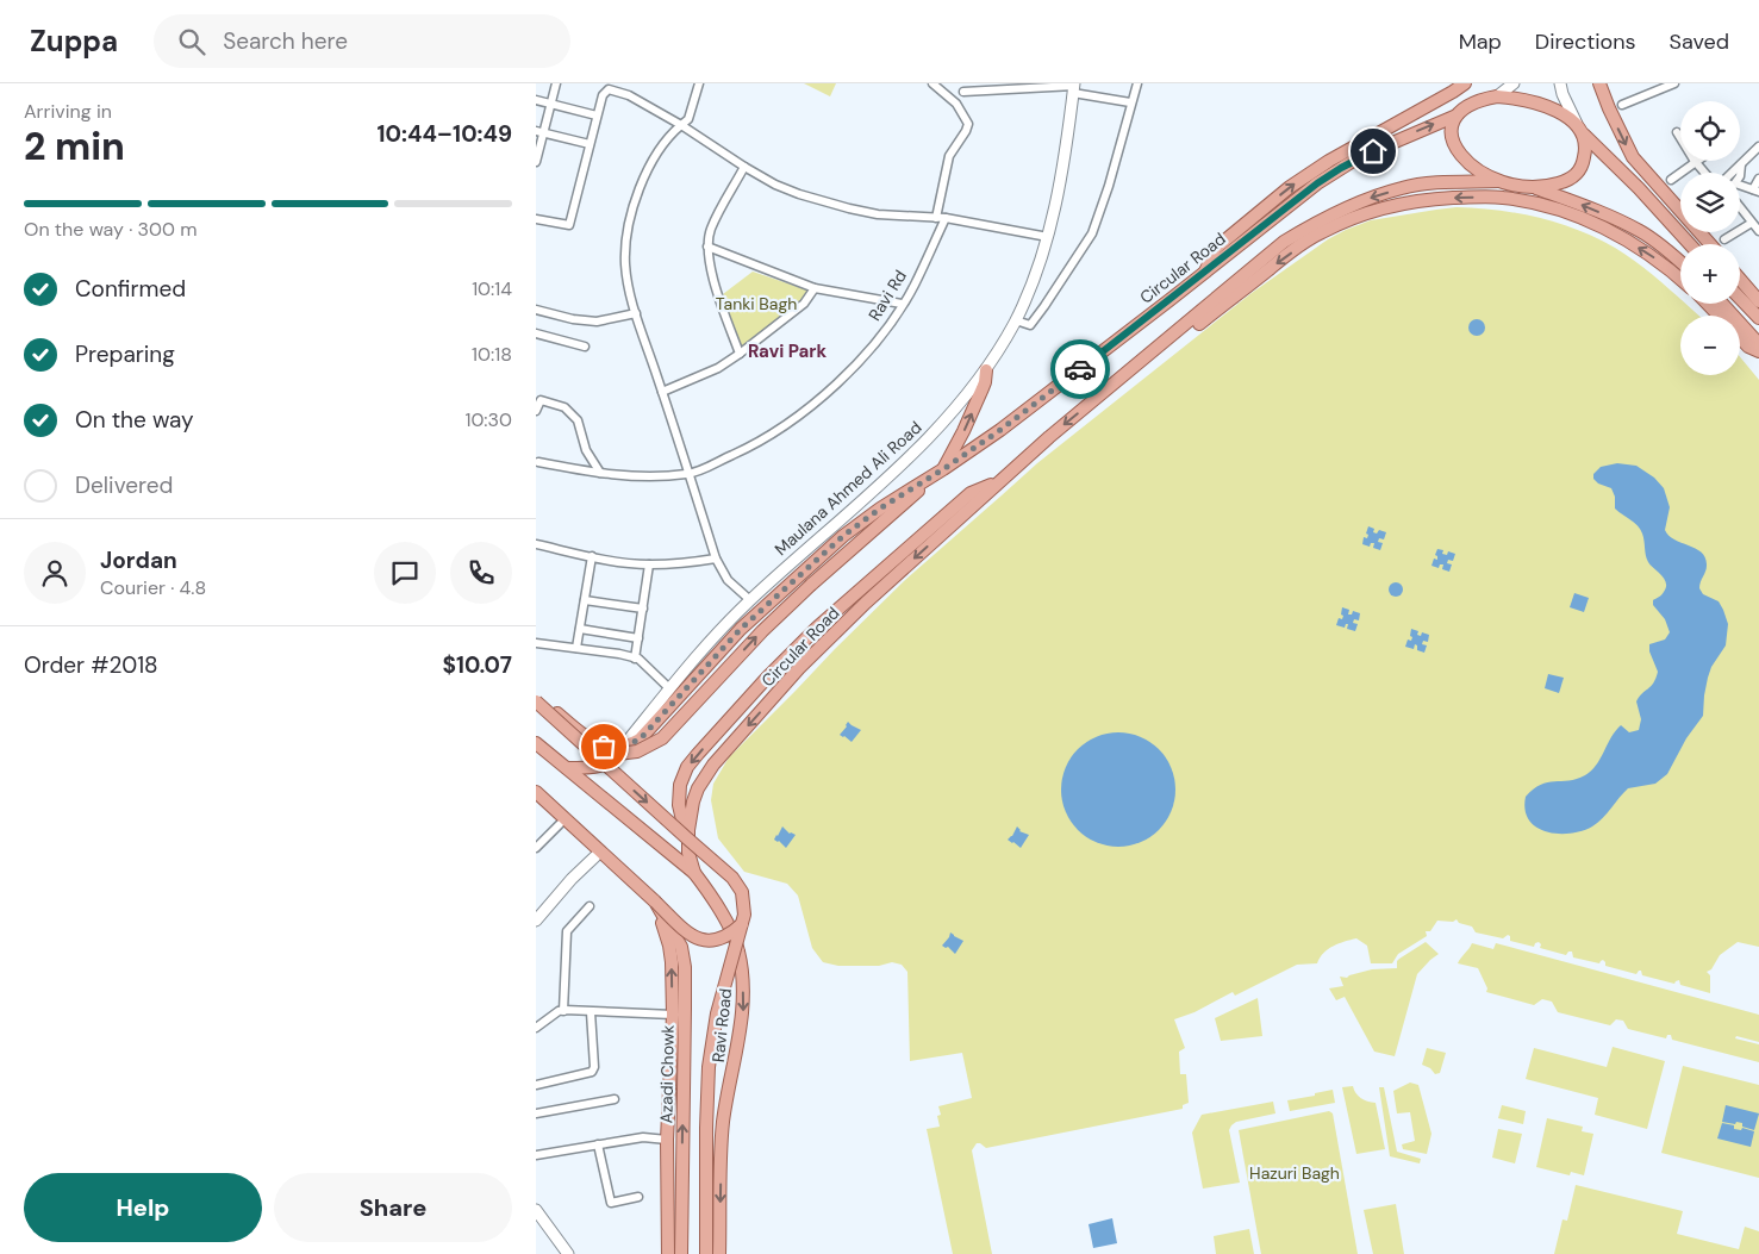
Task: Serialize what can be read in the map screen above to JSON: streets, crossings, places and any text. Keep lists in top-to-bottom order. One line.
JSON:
{"streets":{"main road":["Circular Road","Ravi Road","Azadi Chowk"],"street":["Ravi Rd","Maulana Ahmed Ali Road"]},"crossings":[["Circular Road","Maulana Ahmed Ali Road"],["Circular Road","Ravi Road"]],"districts":["Ravi Park"],"parks":["Tanki Bagh","Hazuri Bagh"],"page":{"header":"Zuppa","search":"Search here","nav":["Map","Directions","Saved"],"heading":["2 min","Arriving in","10:44–10:49"],"panel":["Jordan","Courier · 4.8","Order #2018","$10.07"],"map_buttons":["+","−"],"bar":"On the way · 300 m","list":[["Confirmed","10:14"],["Preparing","10:18"],["On the way","10:30"],"Delivered"],"buttons":["Help","Share"]}}
